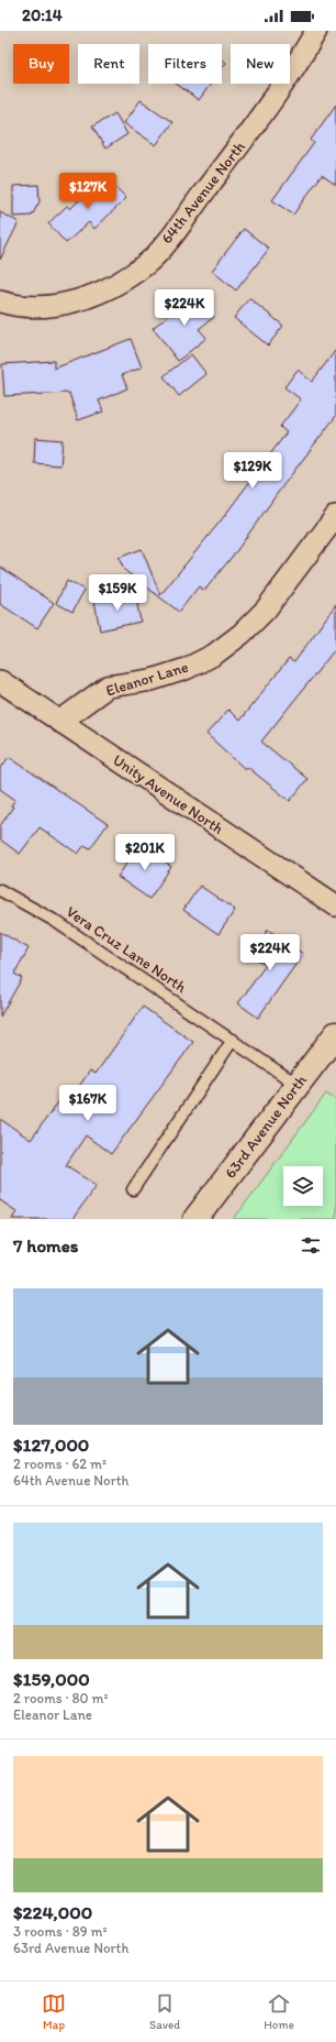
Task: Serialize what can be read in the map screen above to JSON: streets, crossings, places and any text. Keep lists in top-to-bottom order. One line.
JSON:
{"streets":{"street":["64th Avenue North","Eleanor Lane","Unity Avenue North","63rd Avenue North"],"lane":["Vera Cruz Lane North"]},"crossings":[["Eleanor Lane","Unity Avenue North"],["Vera Cruz Lane North","63rd Avenue North"]],"page":{"status":"20:14","chip":["Buy","Rent","Filters","New"],"price":["$127K","$224K","$129K","$159K","$201K","$224K","$167K"],"heading":"7 homes","list":[{"name":"$127,000","note":"2 rooms · 62 m² · 64th Avenue North"},{"name":"$159,000","note":"2 rooms · 80 m² · Eleanor Lane"},{"name":"$224,000","note":"3 rooms · 89 m² · 63rd Avenue North"}],"tabs":["Map","Saved","Home"]}}
